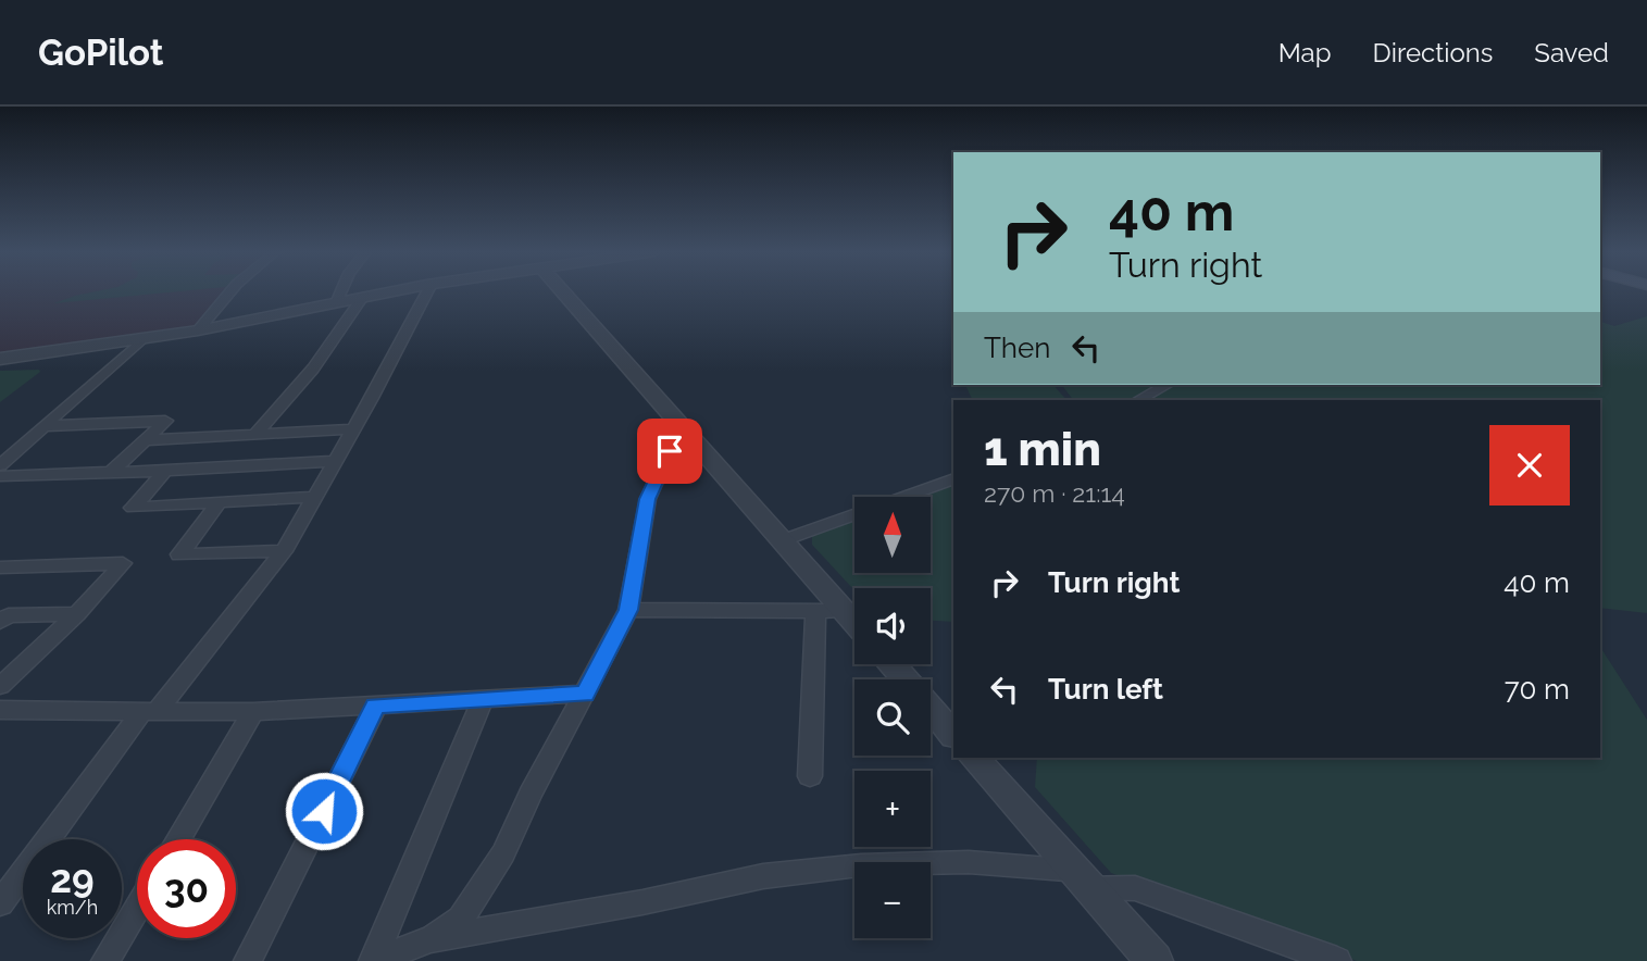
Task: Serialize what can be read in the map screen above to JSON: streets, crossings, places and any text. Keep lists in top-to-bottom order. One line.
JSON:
{"north":"top","page":{"header":"GoPilot","nav":["Map","Directions","Saved"],"turn":["40 m","Turn right"],"then":"Then","heading":["1 min","270 m · 21:14"],"map_buttons":["+","−"],"list":[{"name":"Turn right","value":"40 m"},{"name":"Turn left","value":"70 m"}],"speed":"29 km/h","limit":"30"}}
